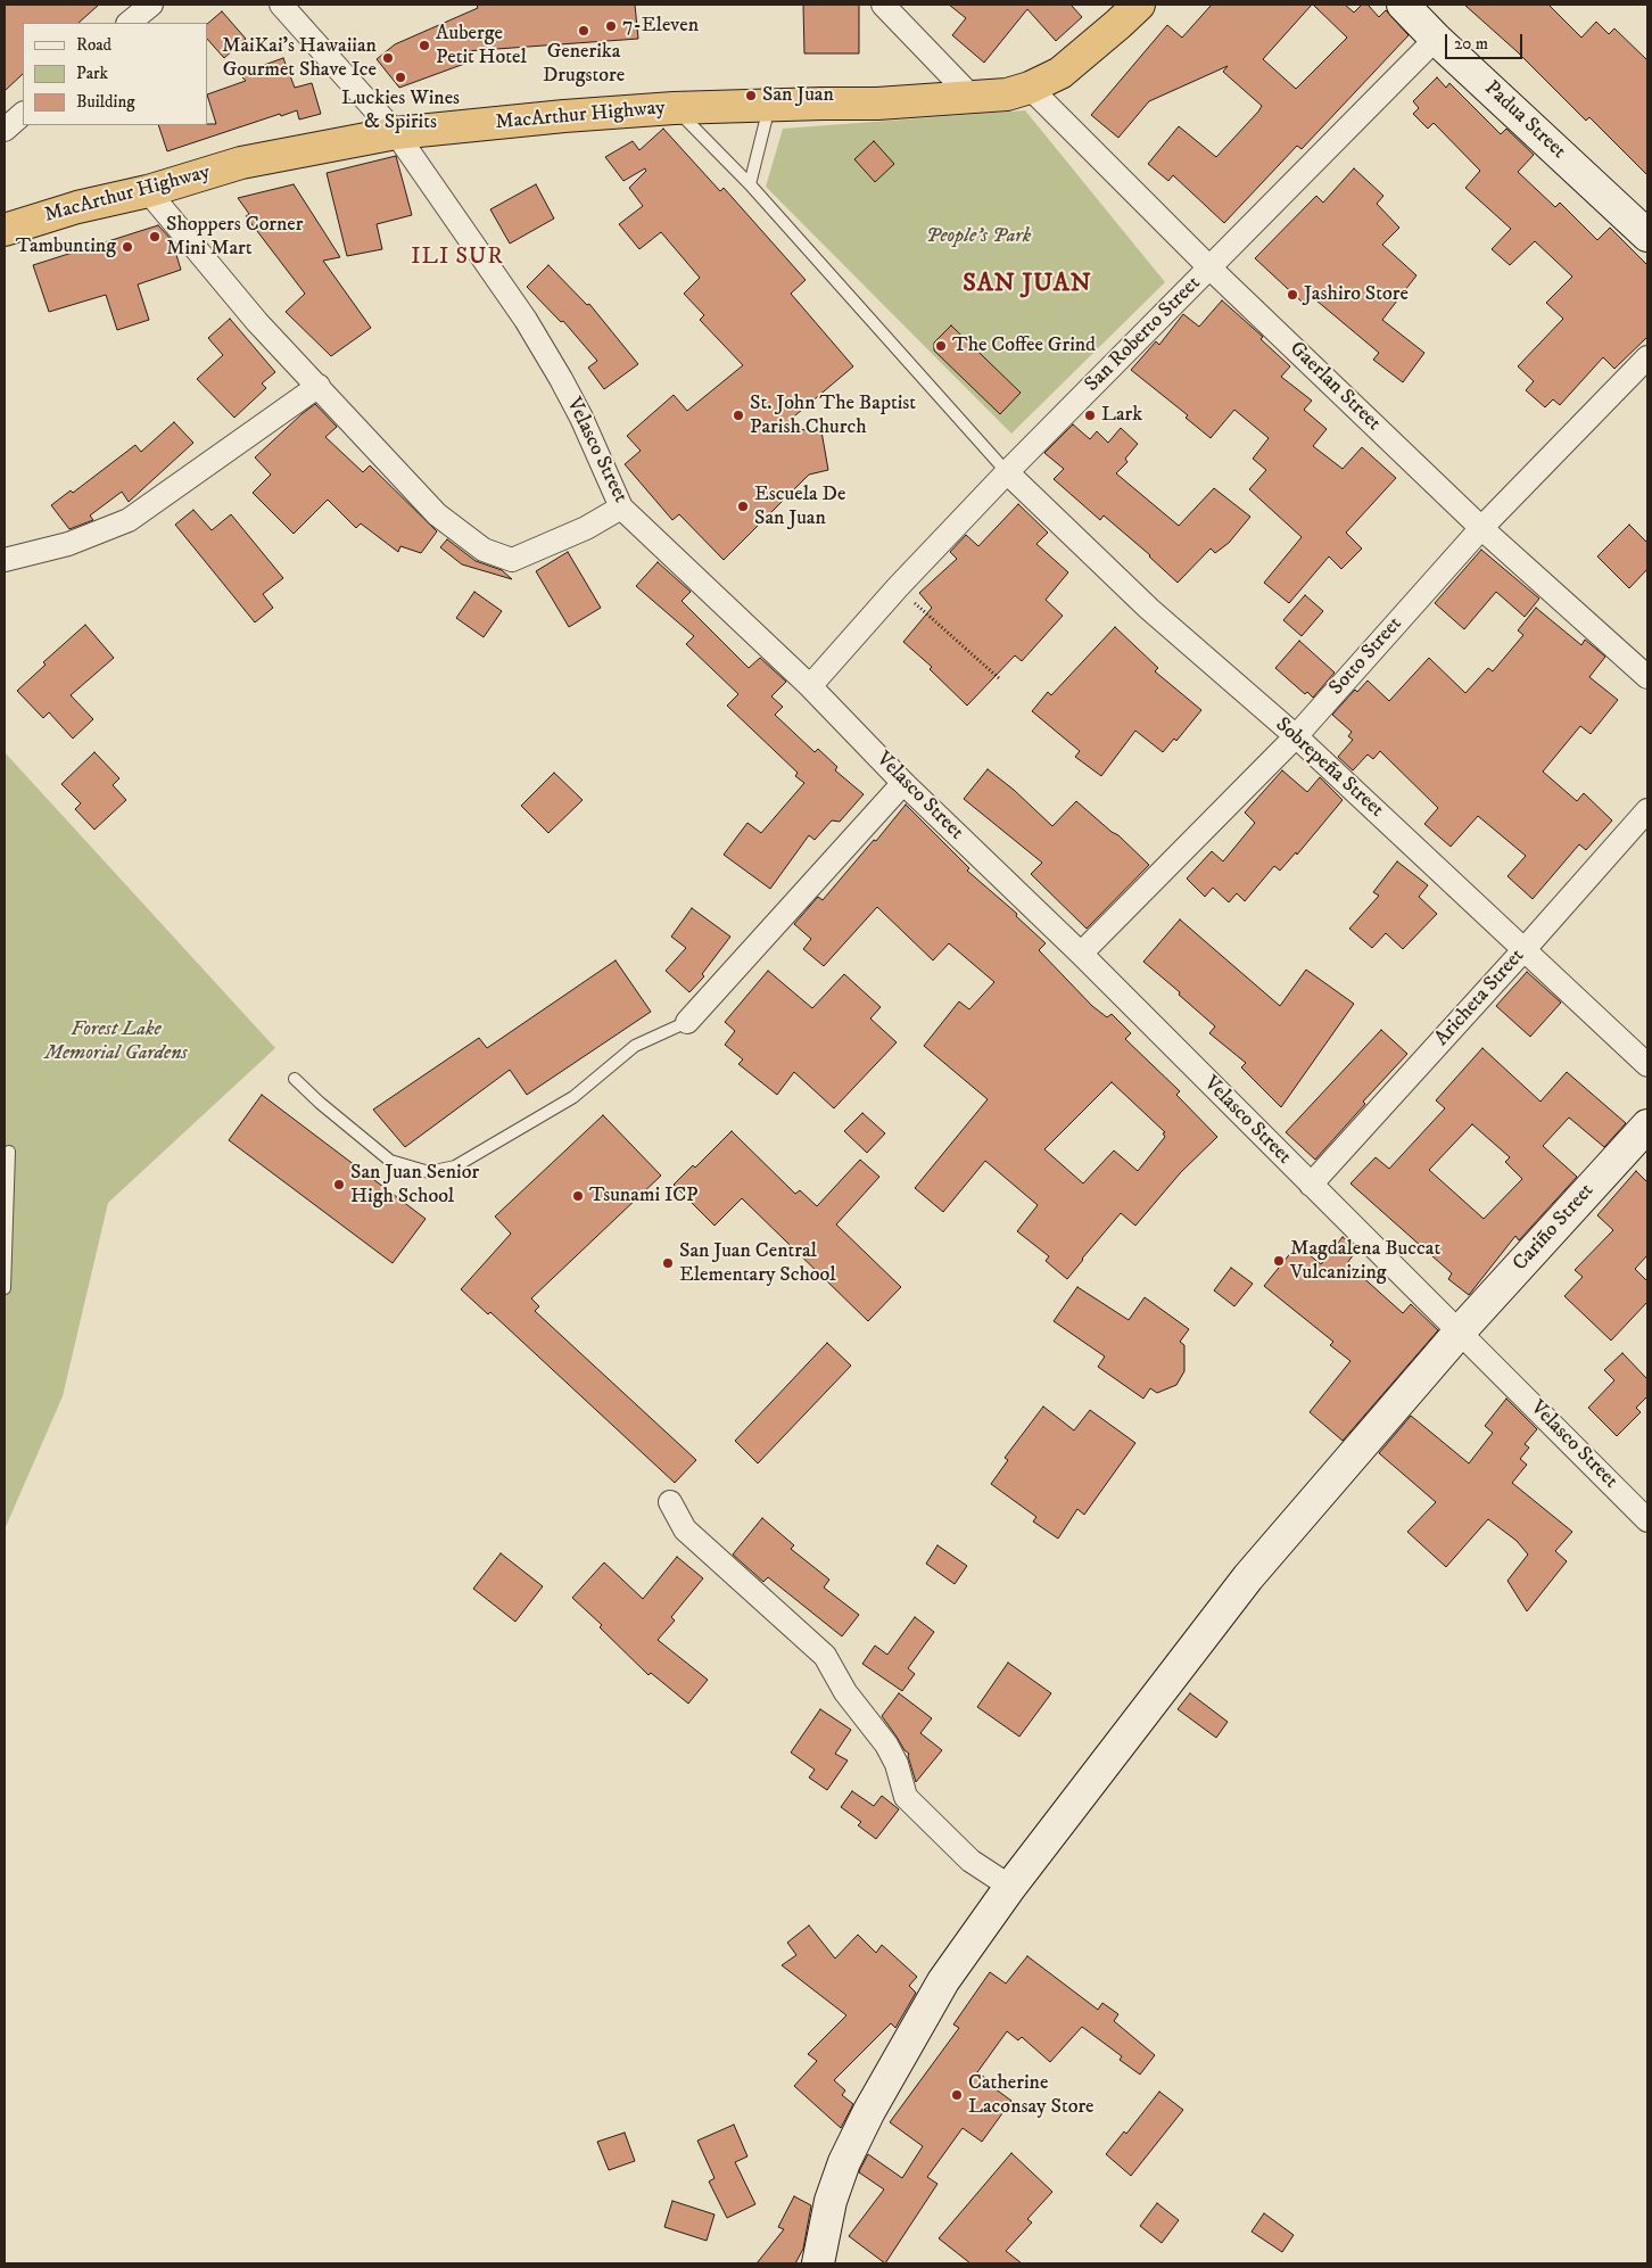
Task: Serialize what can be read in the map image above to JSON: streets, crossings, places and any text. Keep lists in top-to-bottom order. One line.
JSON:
{"streets":{"highway":["MacArthur Highway"],"street":["Padua Street","San Roberto Street","Gaerlan Street","Velasco Street","Sotto Street","Sobrepeña Street","Aricheta Street","Cariño Street"]},"crossings":[["MacArthur Highway","Gaerlan Street"],["MacArthur Highway","Velasco Street"],["Padua Street","San Roberto Street"],["San Roberto Street","Gaerlan Street"],["San Roberto Street","Velasco Street"],["San Roberto Street","Sobrepeña Street"],["Gaerlan Street","Sotto Street"],["Velasco Street","Sotto Street"],["Velasco Street","Aricheta Street"],["Velasco Street","Cariño Street"],["Sotto Street","Sobrepeña Street"],["Sobrepeña Street","Aricheta Street"]],"districts":["ILI SUR","SAN JUAN"],"parks":["People's Park","Forest Lake Memorial Gardens"],"places":["7-Eleven","Generika Drugstore","Auberge Petit Hotel","MaiKai's Hawaiian Gourmet Shave Ice","Luckies Wines & Spirits","San Juan","Shoppers Corner Mini Mart","Tambunting","Jashiro Store","The Coffee Grind","St. John The Baptist Parish Church","Lark","Escuela De San Juan","San Juan Senior High School","Tsunami ICP","Magdalena Buccat Vulcanizing","San Juan Central Elementary School","Catherine Laconsay Store"],"legend":["Road","Park","Building"],"scale_bar":"20 m"}
